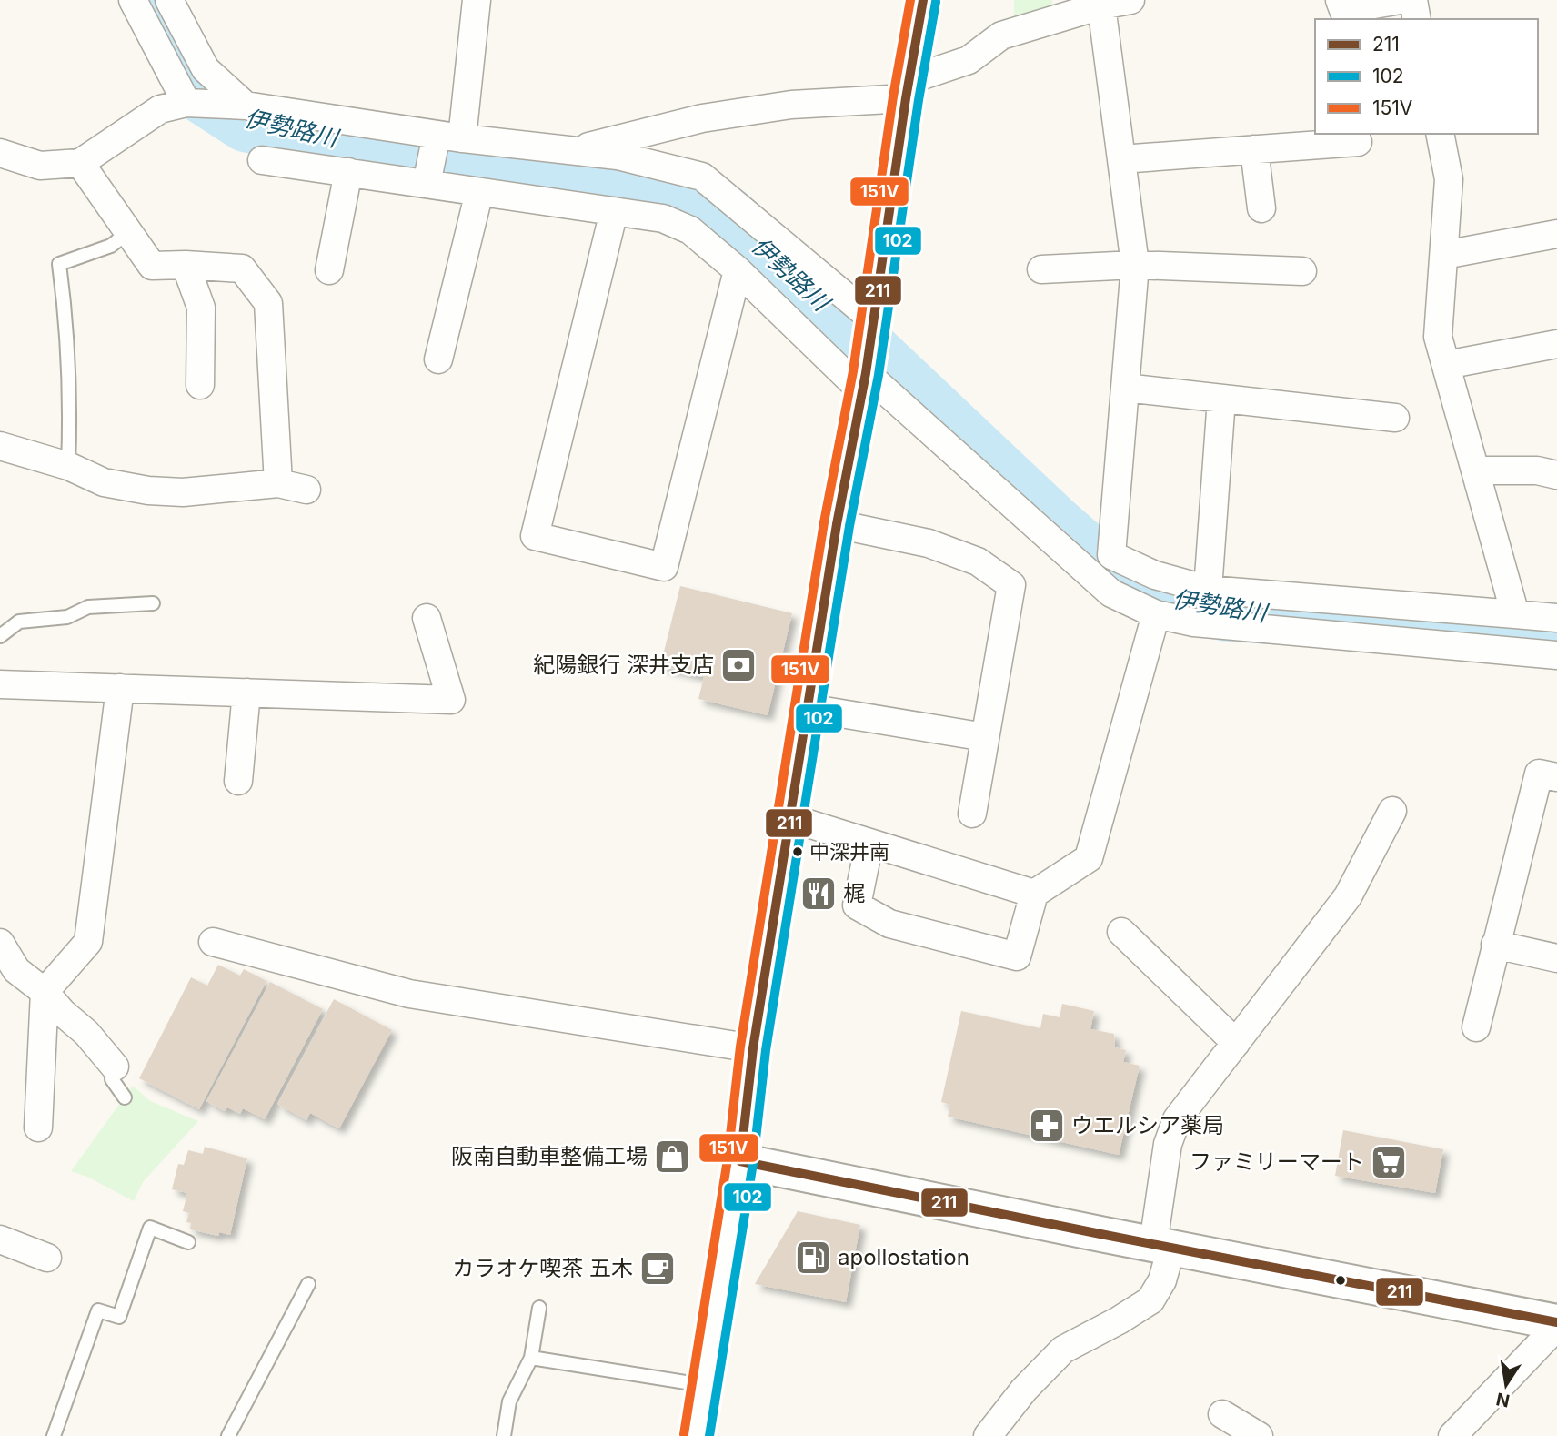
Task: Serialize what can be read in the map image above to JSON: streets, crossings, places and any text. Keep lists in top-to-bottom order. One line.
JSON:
{"water":["伊勢路川"],"places":{"bank":["紀陽銀行 深井支店"],"other":["中深井南"],"restaurant":["梶"],"pharmacy":["ウエルシア薬局"],"shop":["阪南自動車整備工場"],"supermarket":["ファミリーマート"],"fuel station":["apollostation"],"cafe":["カラオケ喫茶 五木"]},"lines":["transit line 211","transit line 151V","transit line 102"],"legend":["211","102","151V"],"north":"bottom"}
